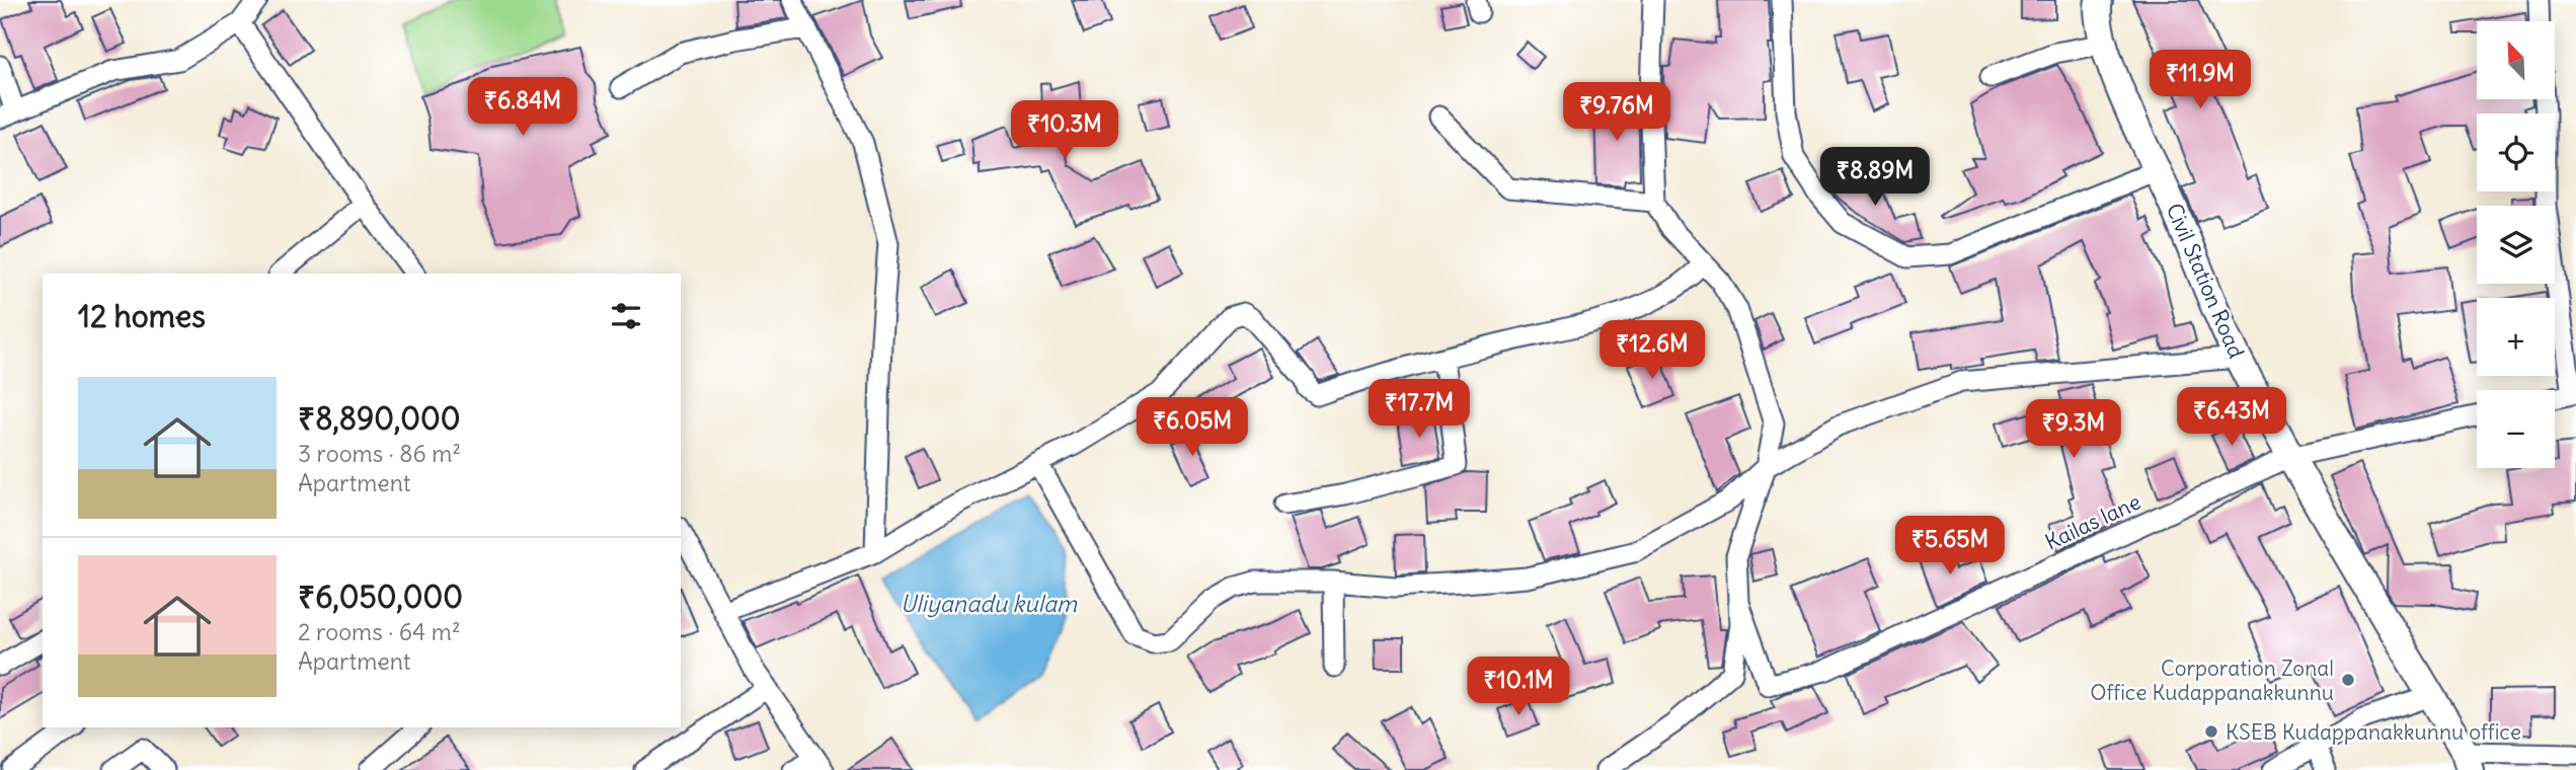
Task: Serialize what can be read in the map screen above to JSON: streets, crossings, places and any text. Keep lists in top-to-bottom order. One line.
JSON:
{"streets":{"main road":["Civil Station Road"],"street":["Kailas lane"]},"crossings":[["Civil Station Road","Kailas lane"]],"water":["Uliyanadu kulam"],"places":["Corporation Zonal Office Kudappanakkunnu","KSEB Kudappanakkunnu office"],"north":"top left","page":{"map_buttons":["+","−"],"price":["₹11.9M","₹6.84M","₹9.76M","₹10.3M","₹8.89M","₹12.6M","₹17.7M","₹6.43M","₹6.05M","₹9.3M","₹5.65M","₹10.1M"],"heading":"12 homes","list":[{"name":"₹8,890,000","note":"3 rooms · 86 m² · Apartment"},{"name":"₹6,050,000","note":"2 rooms · 64 m² · Apartment"}]}}
